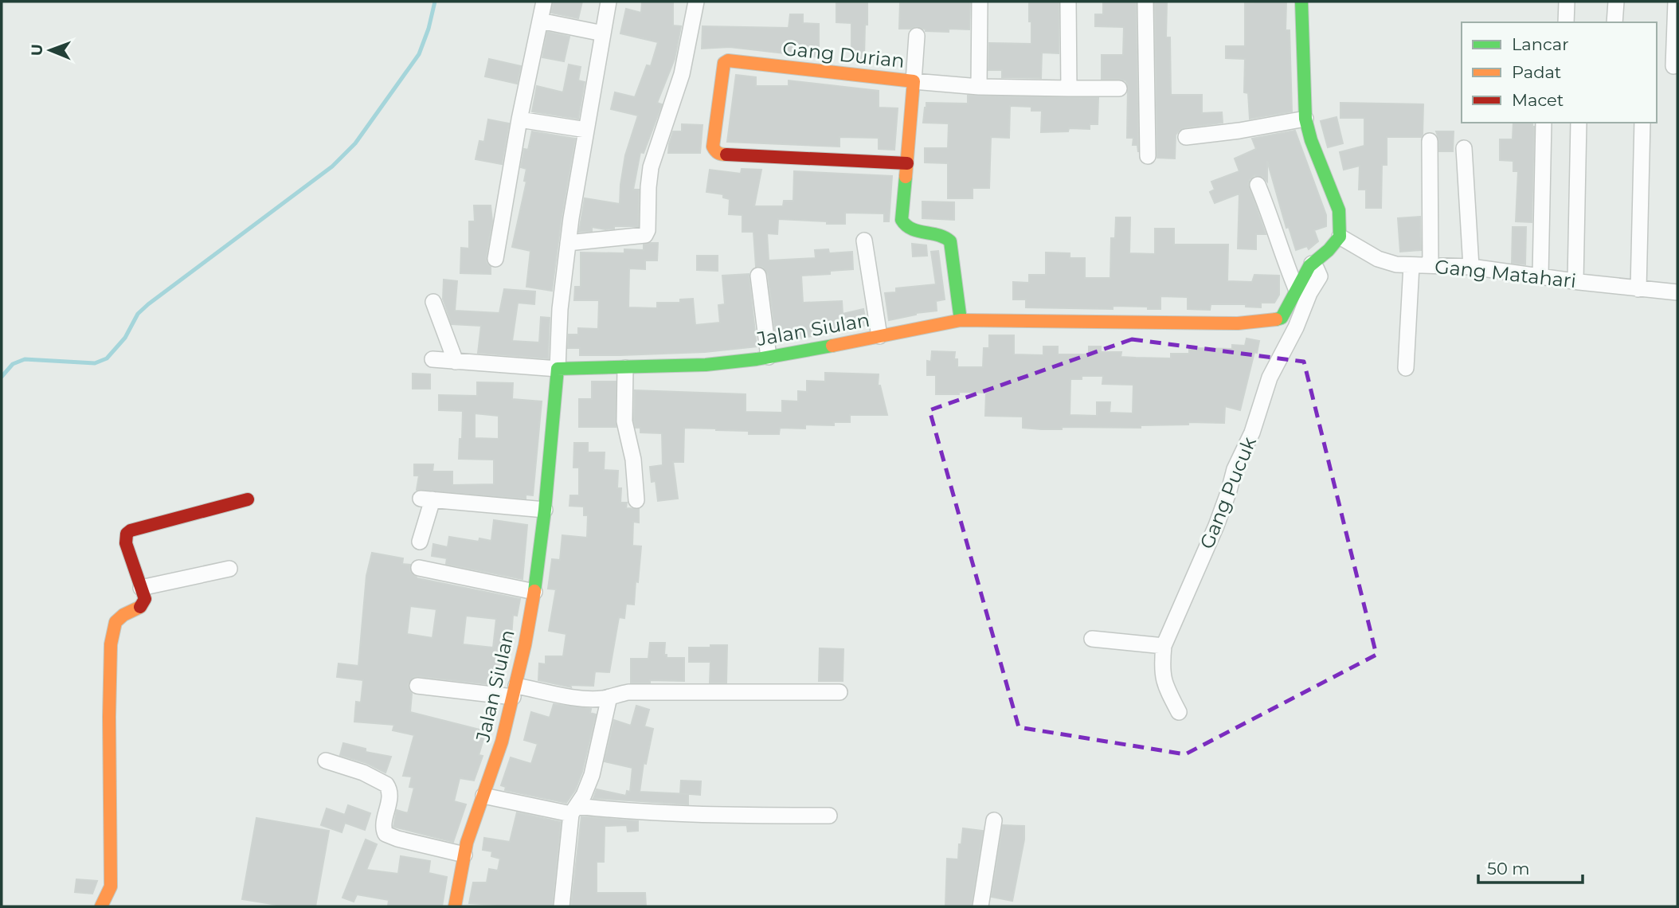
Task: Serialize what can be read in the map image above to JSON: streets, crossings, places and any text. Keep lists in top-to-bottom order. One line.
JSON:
{"streets":{"street":["Gang Durian","Gang Matahari","Jalan Siulan","Gang Pucuk"]},"crossings":[["Gang Durian","Jalan Siulan"],["Gang Matahari","Jalan Siulan"],["Jalan Siulan","Gang Pucuk"]],"legend":["Lancar","Padat","Macet"],"scale_bar":"50 m","north":"left"}
